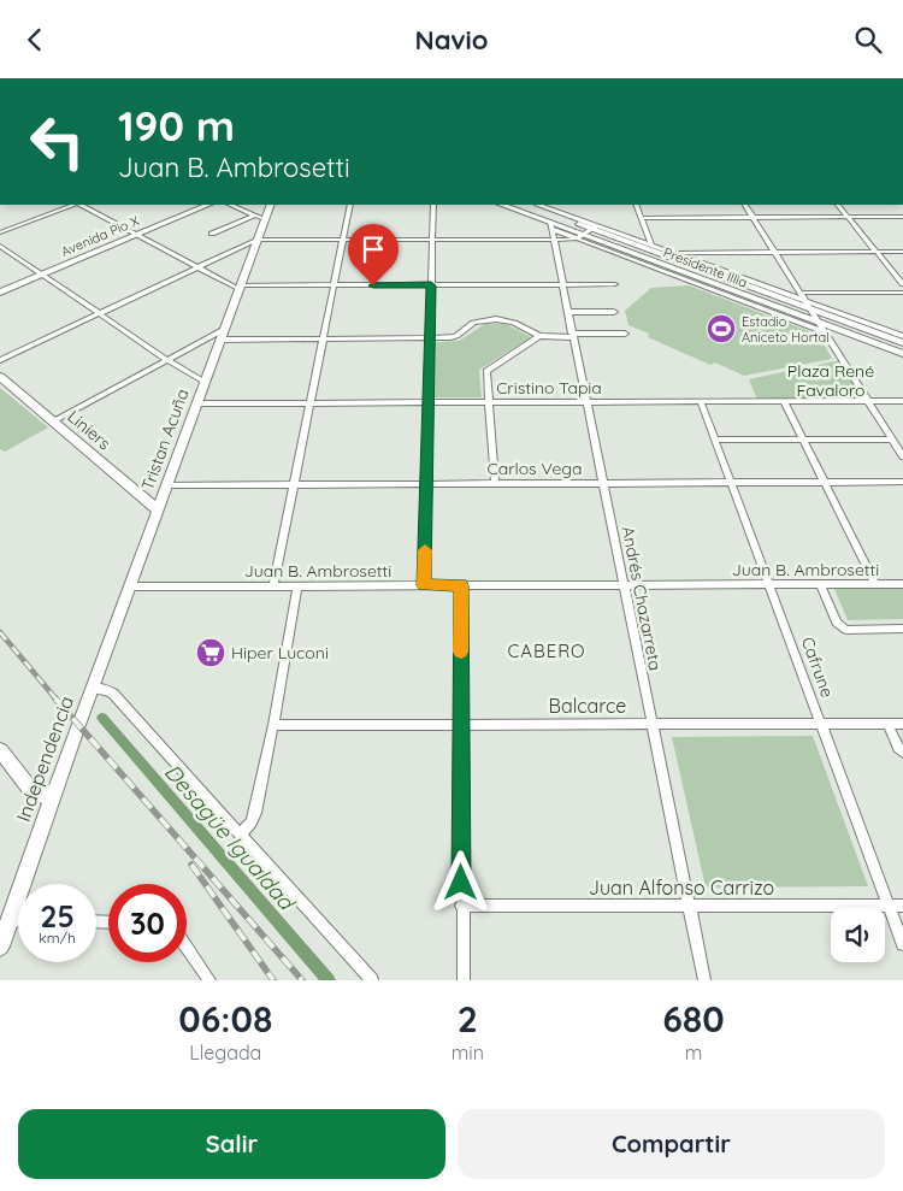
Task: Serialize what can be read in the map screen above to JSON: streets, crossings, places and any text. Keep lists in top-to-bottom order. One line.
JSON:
{"streets":{"main road":["Avenida Pio X","Presidente Illia","Liniers","Tristan Acuña","Independencia"],"street":["Cristino Tapia","Carlos Vega","Juan B. Ambrosetti","Andrés Chazarreta","Cafrune","Balcarce","Juan Alfonso Carrizo"]},"crossings":[["Presidente Illia","Andrés Chazarreta"],["Cristino Tapia","Tristan Acuña"],["Cristino Tapia","Andrés Chazarreta"],["Cristino Tapia","Cafrune"],["Liniers","Tristan Acuña"],["Tristan Acuña","Carlos Vega"],["Tristan Acuña","Juan B. Ambrosetti"],["Tristan Acuña","Independencia"],["Carlos Vega","Andrés Chazarreta"],["Carlos Vega","Cafrune"],["Juan B. Ambrosetti","Andrés Chazarreta"],["Juan B. Ambrosetti","Cafrune"],["Andrés Chazarreta","Balcarce"],["Andrés Chazarreta","Juan Alfonso Carrizo"],["Cafrune","Balcarce"],["Cafrune","Juan Alfonso Carrizo"]],"districts":["CABERO"],"water":["Desagüe Igualdad"],"parks":["Plaza René Favaloro"],"places":{"sports":["Estadio Aniceto Hortal"],"supermarket":["Hiper Luconi"]},"page":{"header":"Navio","turn":["190 m","Juan B. Ambrosetti"],"speed":"25 km/h","limit":"30","eta":["06:08","Llegada","2","min","680","m"],"buttons":["Salir","Compartir"]}}
